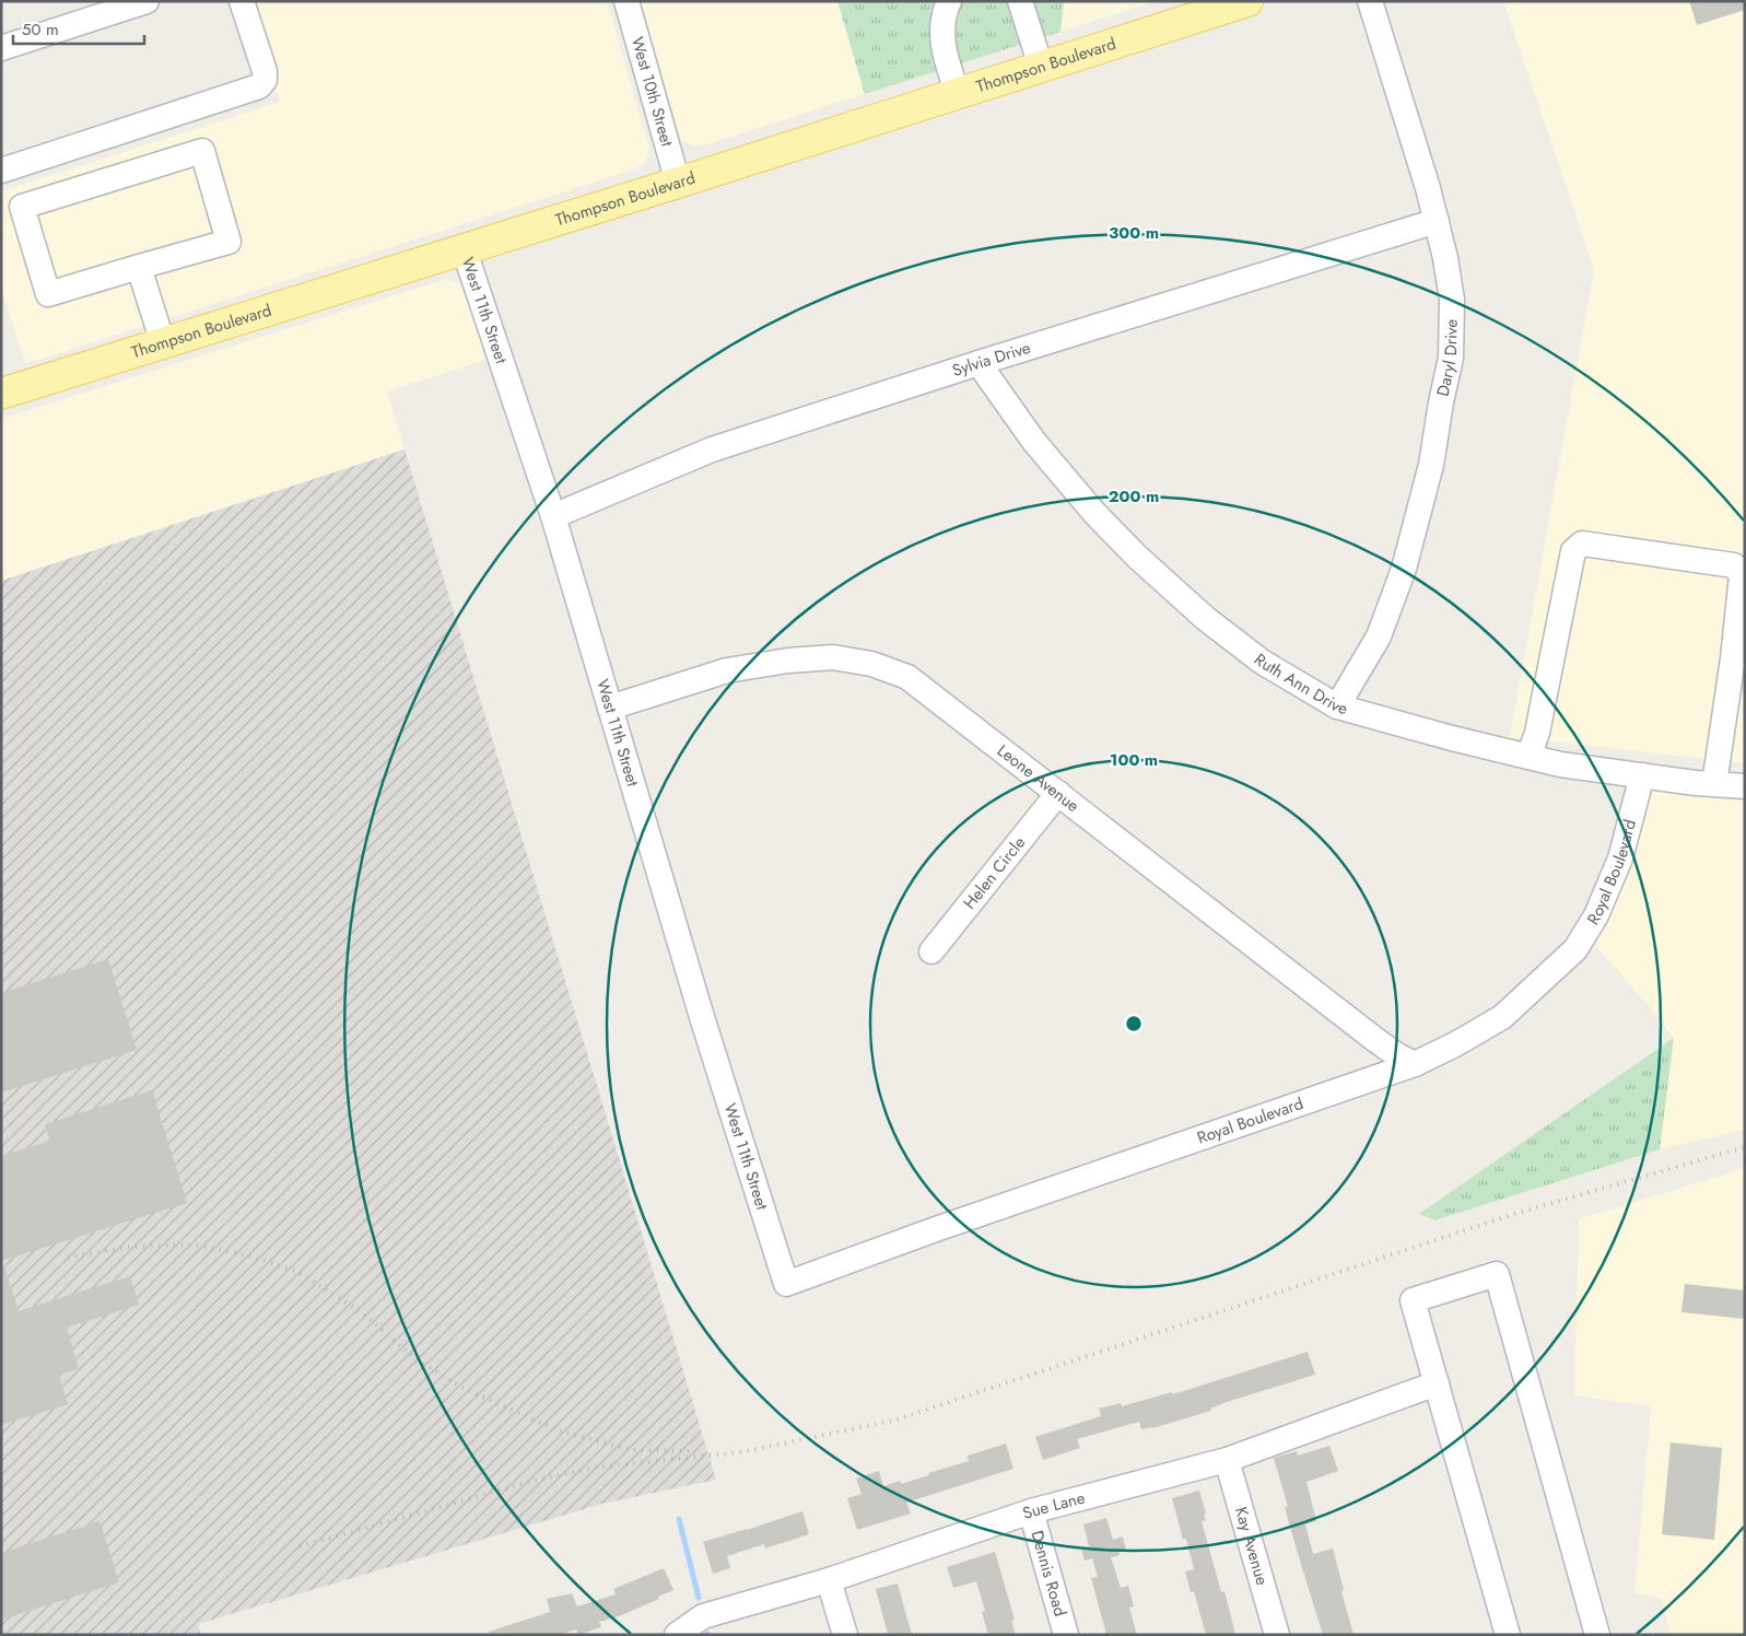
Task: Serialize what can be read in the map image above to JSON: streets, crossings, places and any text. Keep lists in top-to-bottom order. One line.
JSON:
{"streets":{"main road":["Thompson Boulevard"],"street":["West 10th Street","West 11th Street","Daryl Drive","Sylvia Drive","Ruth Ann Drive","Leone Avenue","Royal Boulevard","Helen Circle","Sue Lane","Kay Avenue","Dennis Road"]},"crossings":[["Thompson Boulevard","West 10th Street"],["Thompson Boulevard","West 11th Street"],["West 11th Street","Sylvia Drive"],["West 11th Street","Leone Avenue"],["West 11th Street","Royal Boulevard"],["Daryl Drive","Sylvia Drive"],["Daryl Drive","Ruth Ann Drive"],["Sylvia Drive","Ruth Ann Drive"],["Ruth Ann Drive","Royal Boulevard"],["Leone Avenue","Royal Boulevard"],["Leone Avenue","Helen Circle"],["Sue Lane","Kay Avenue"],["Sue Lane","Dennis Road"]],"scale_bar":"50 m","rings":["300 m","200 m","100 m"]}
